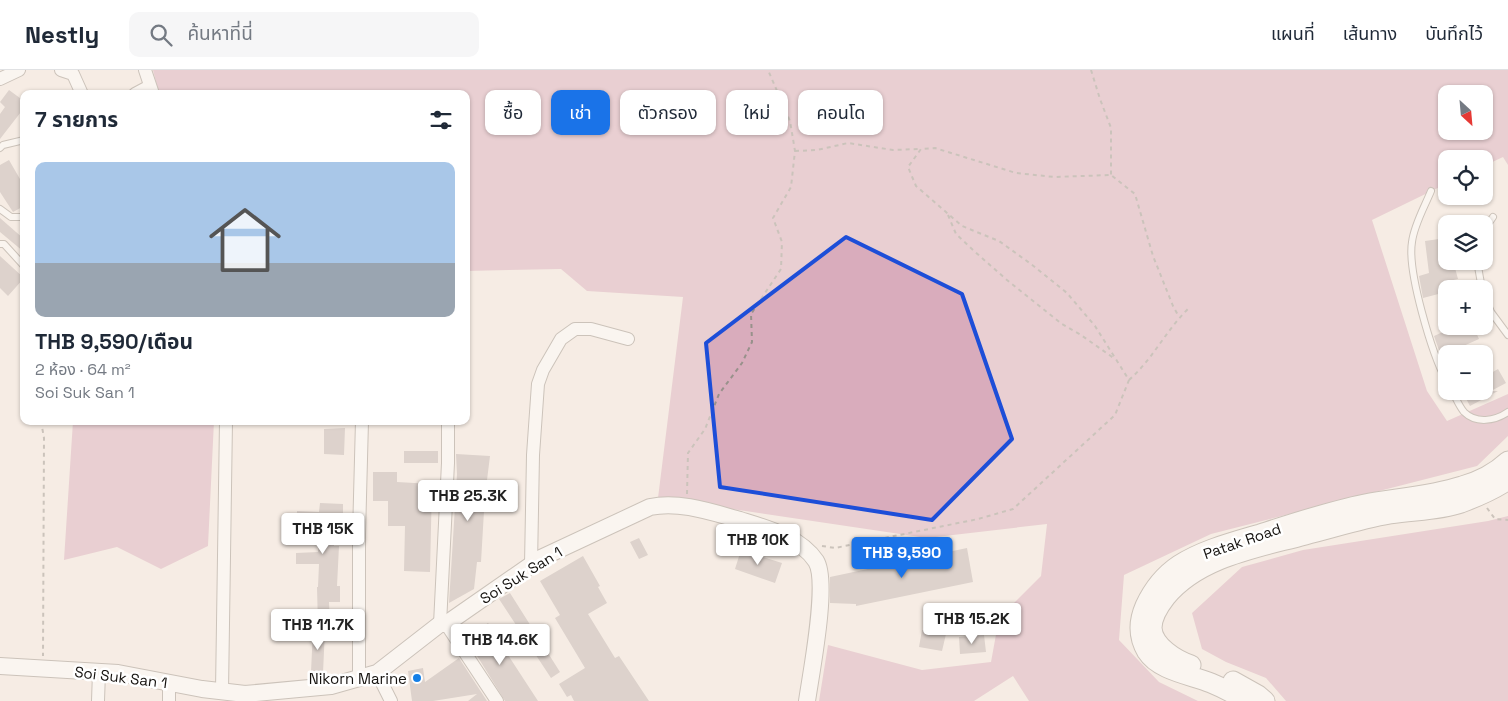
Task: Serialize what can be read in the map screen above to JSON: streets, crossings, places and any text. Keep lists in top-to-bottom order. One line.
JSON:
{"streets":{"main road":["Patak Road"],"street":["Soi Suk San 1"]},"places":["Nikorn Marine"],"north":"bottom right","page":{"header":"Nestly","search":"ค้นหาที่นี่","nav":["แผนที่","เส้นทาง","บันทึกไว้"],"map_buttons":["+","−"],"chip":["ซื้อ","เช่า","ตัวกรอง","ใหม่","คอนโด"],"heading":"7 รายการ","list":[{"name":"THB 9,590/เดือน","note":"2 ห้อง · 64 m² · Soi Suk San 1"}],"price":["THB 25.3K","THB 15K","THB 10K","THB 9,590","THB 15.2K","THB 11.7K","THB 14.6K"]}}
